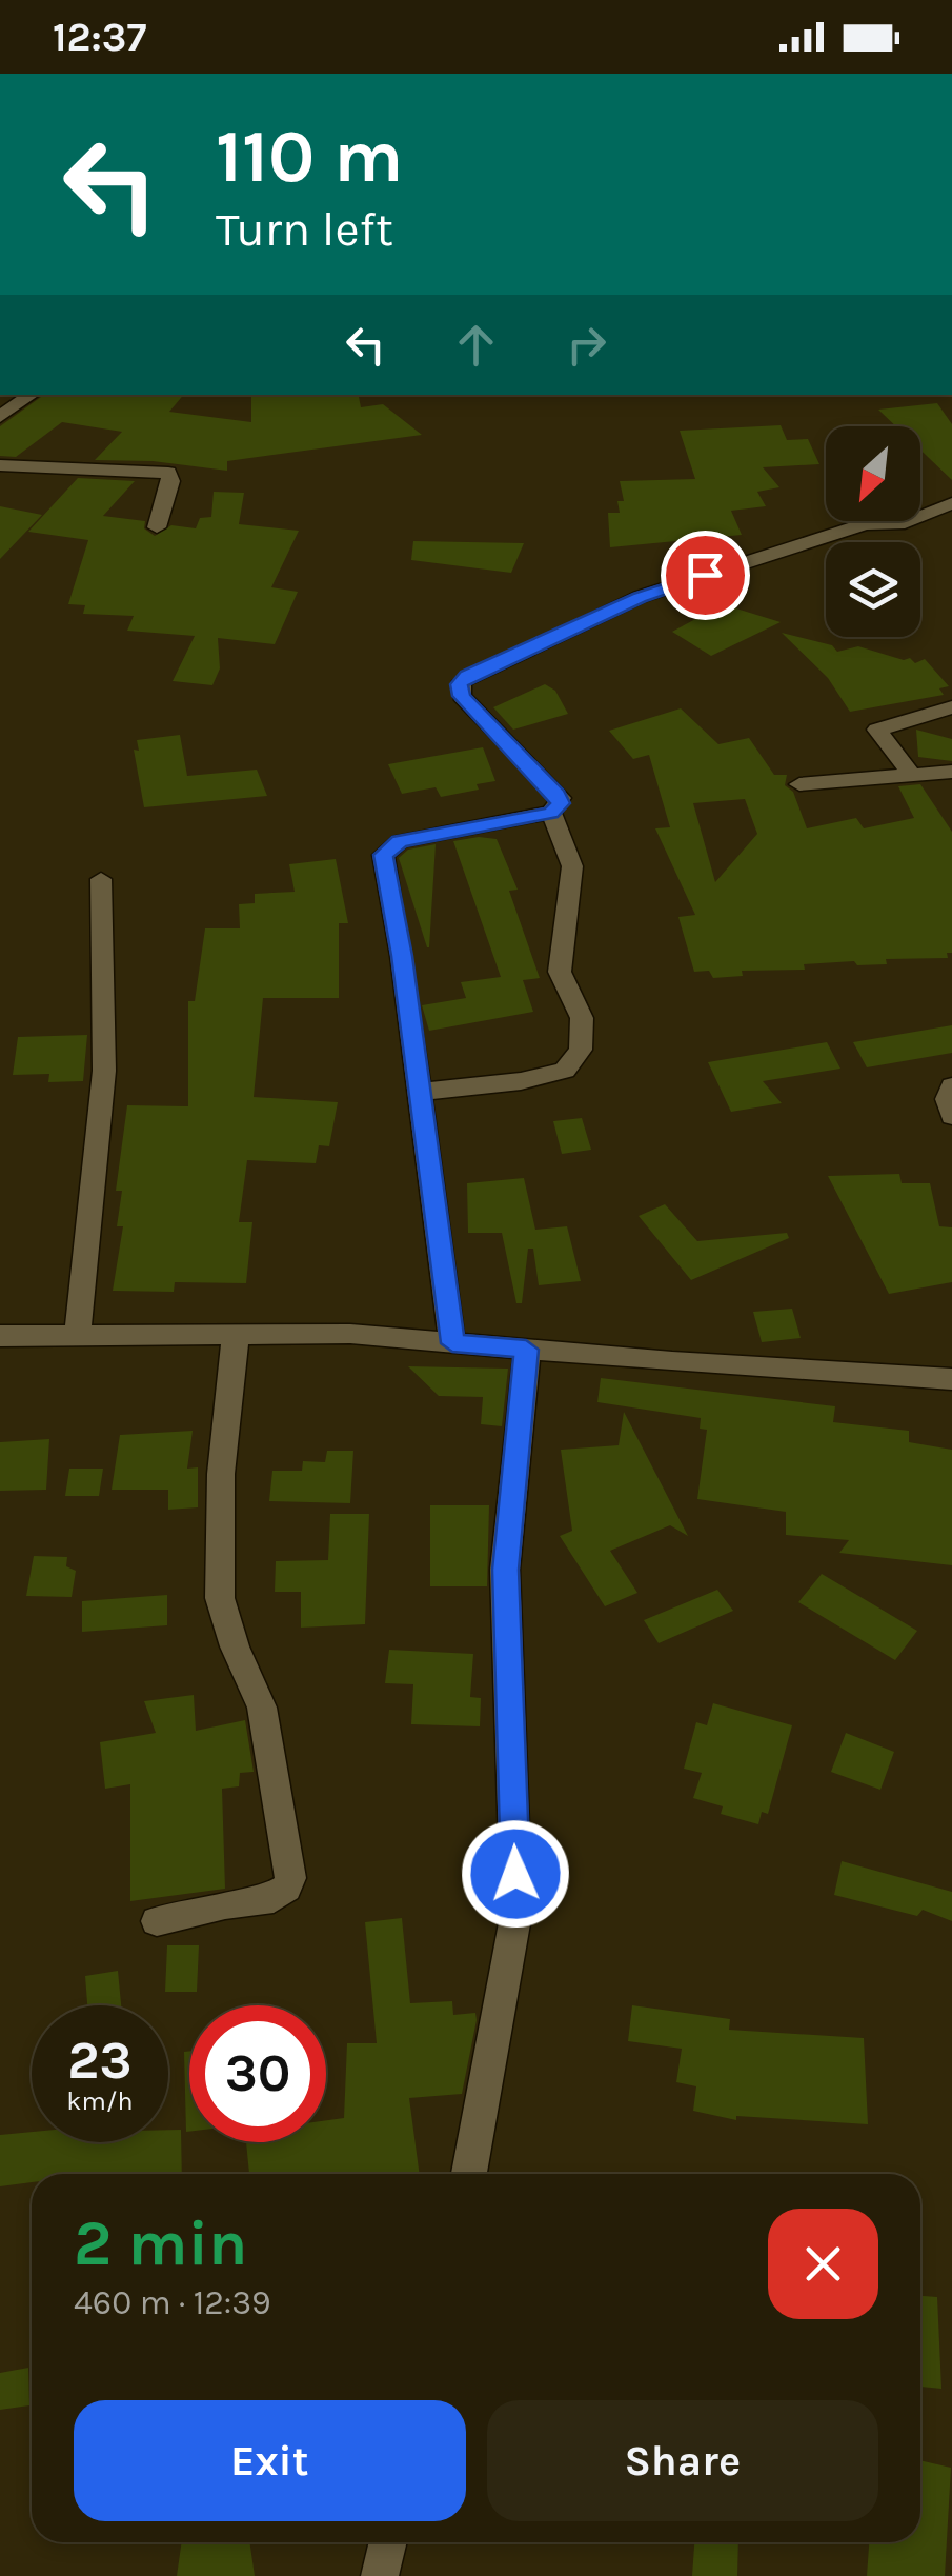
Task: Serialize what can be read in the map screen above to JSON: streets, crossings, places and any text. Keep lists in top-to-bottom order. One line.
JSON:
{"north":"bottom left","page":{"status":"12:37","turn":["110 m","Turn left"],"speed":"23 km/h","limit":"30","heading":["2 min","460 m · 12:39"],"buttons":["Exit","Share"]}}
